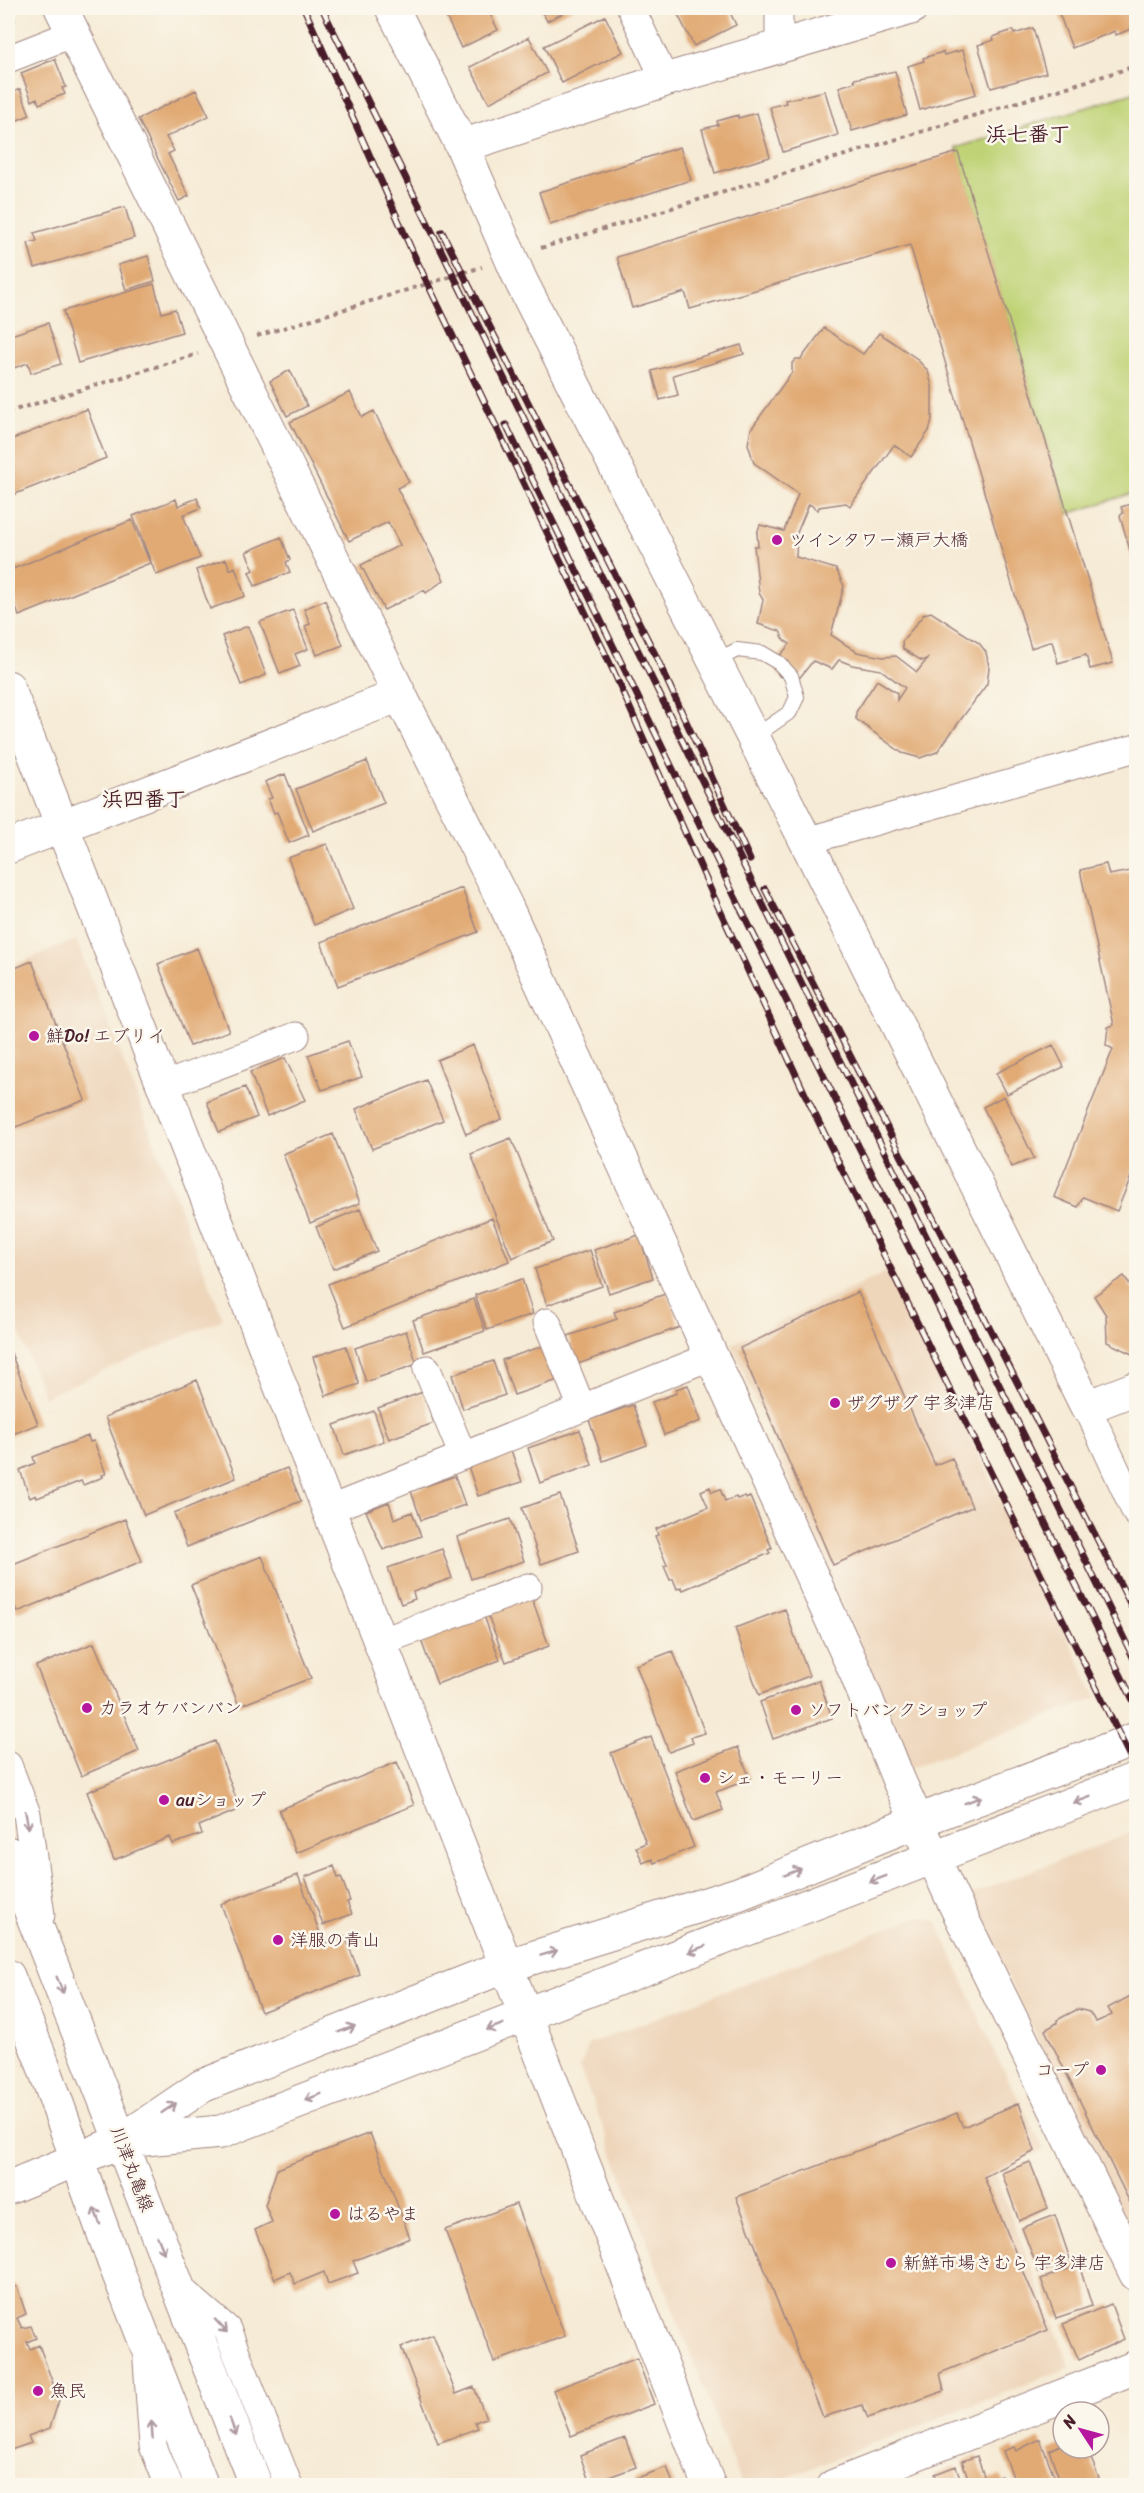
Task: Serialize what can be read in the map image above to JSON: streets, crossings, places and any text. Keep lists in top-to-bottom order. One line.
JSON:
{"streets":{"street":["川津丸亀線"]},"districts":["浜七番丁","浜四番丁"],"places":["ツインタワー瀬戸大橋","鮮Do! エブリイ","ザグザグ 宇多津店","カラオケバンバン","ソフトバンクショップ","シェ・モーリー","auショップ","洋服の青山","コープ","はるやま","新鮮市場きむら 宇多津店","魚民"],"north":"top left"}
